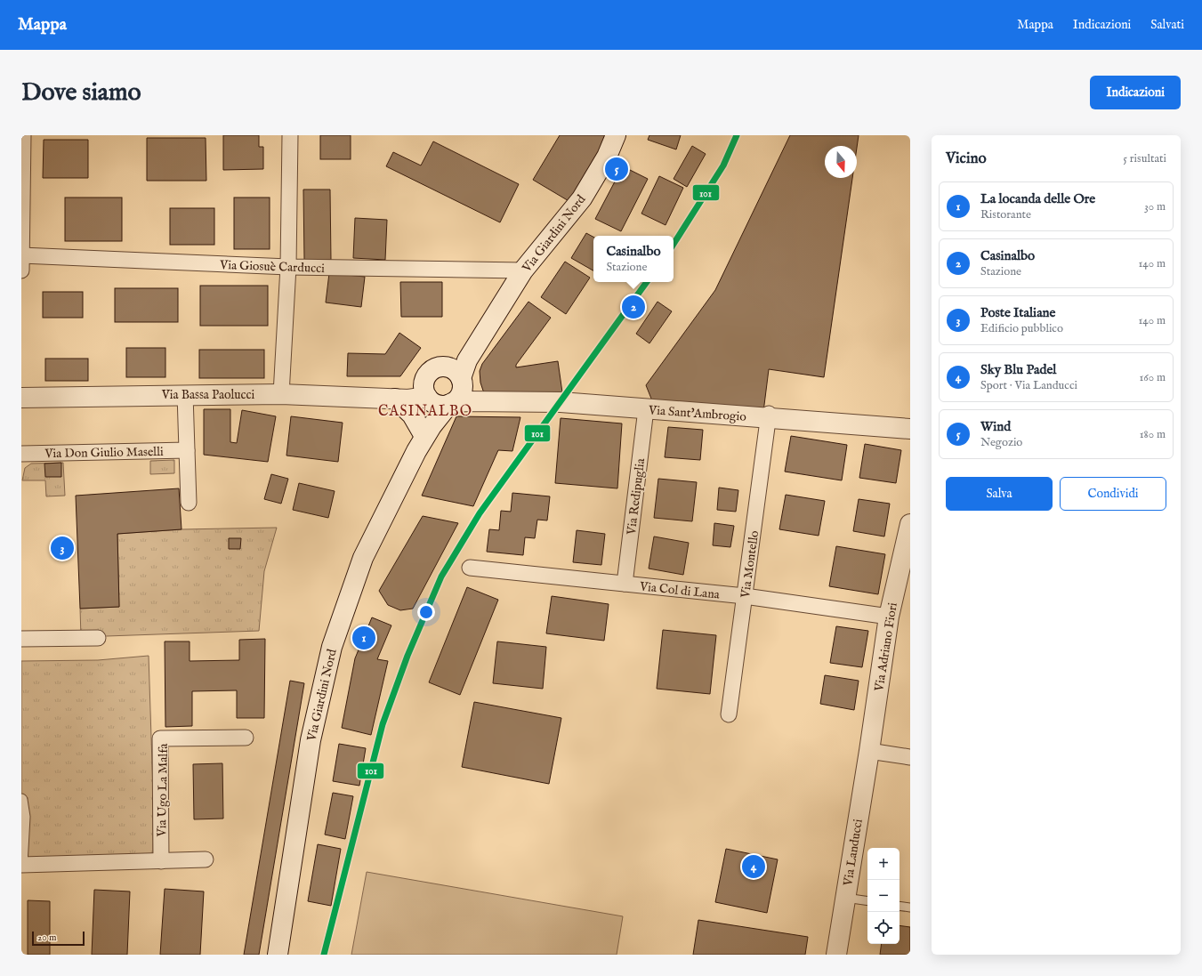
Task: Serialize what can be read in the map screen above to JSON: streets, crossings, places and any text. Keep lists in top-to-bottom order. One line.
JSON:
{"streets":{"street":["Via Giardini Nord","Via Giosuè Carducci","Via Bassa Paolucci","Via Sant'Ambrogio","Via Don Giulio Maselli","Via Redipuglia","Via Montello","Via Col di Lana","Via Adriano Fiori","Via Ugo La Malfa","Via Landucci"]},"crossings":[["Via Giardini Nord","Via Giosuè Carducci"],["Via Giardini Nord","Via Bassa Paolucci"],["Via Giardini Nord","Via Sant'Ambrogio"],["Via Bassa Paolucci","Via Sant'Ambrogio"],["Via Sant'Ambrogio","Via Redipuglia"],["Via Sant'Ambrogio","Via Montello"],["Via Redipuglia","Via Col di Lana"],["Via Montello","Via Col di Lana"],["Via Col di Lana","Via Adriano Fiori"],["Via Adriano Fiori","Via Landucci"]],"districts":["CASINALBO"],"lines":["transit line 101"],"scale_bar":"20 m","north":"bottom","page":{"header":"Mappa","nav":["Mappa","Indicazioni","Salvati"],"buttons":["Indicazioni",["Salva","Condividi"]],"title":"Dove siamo","heading":["Vicino","5 risultati"],"pins":["5","2","3","1","4"],"list":[{"mark":"1","name":"La locanda delle Ore","note":"Ristorante","value":"30 m"},{"mark":"2","name":"Casinalbo","note":"Stazione","value":"140 m"},{"mark":"3","name":"Poste Italiane","note":"Edificio pubblico","value":"140 m"},{"mark":"4","name":"Sky Blu Padel","note":"Sport · Via Landucci","value":"160 m"},{"mark":"5","name":"Wind","note":"Negozio","value":"180 m"}],"popup":["Casinalbo","Stazione"],"map_buttons":["+","−"],"scale":"20 m"}}
